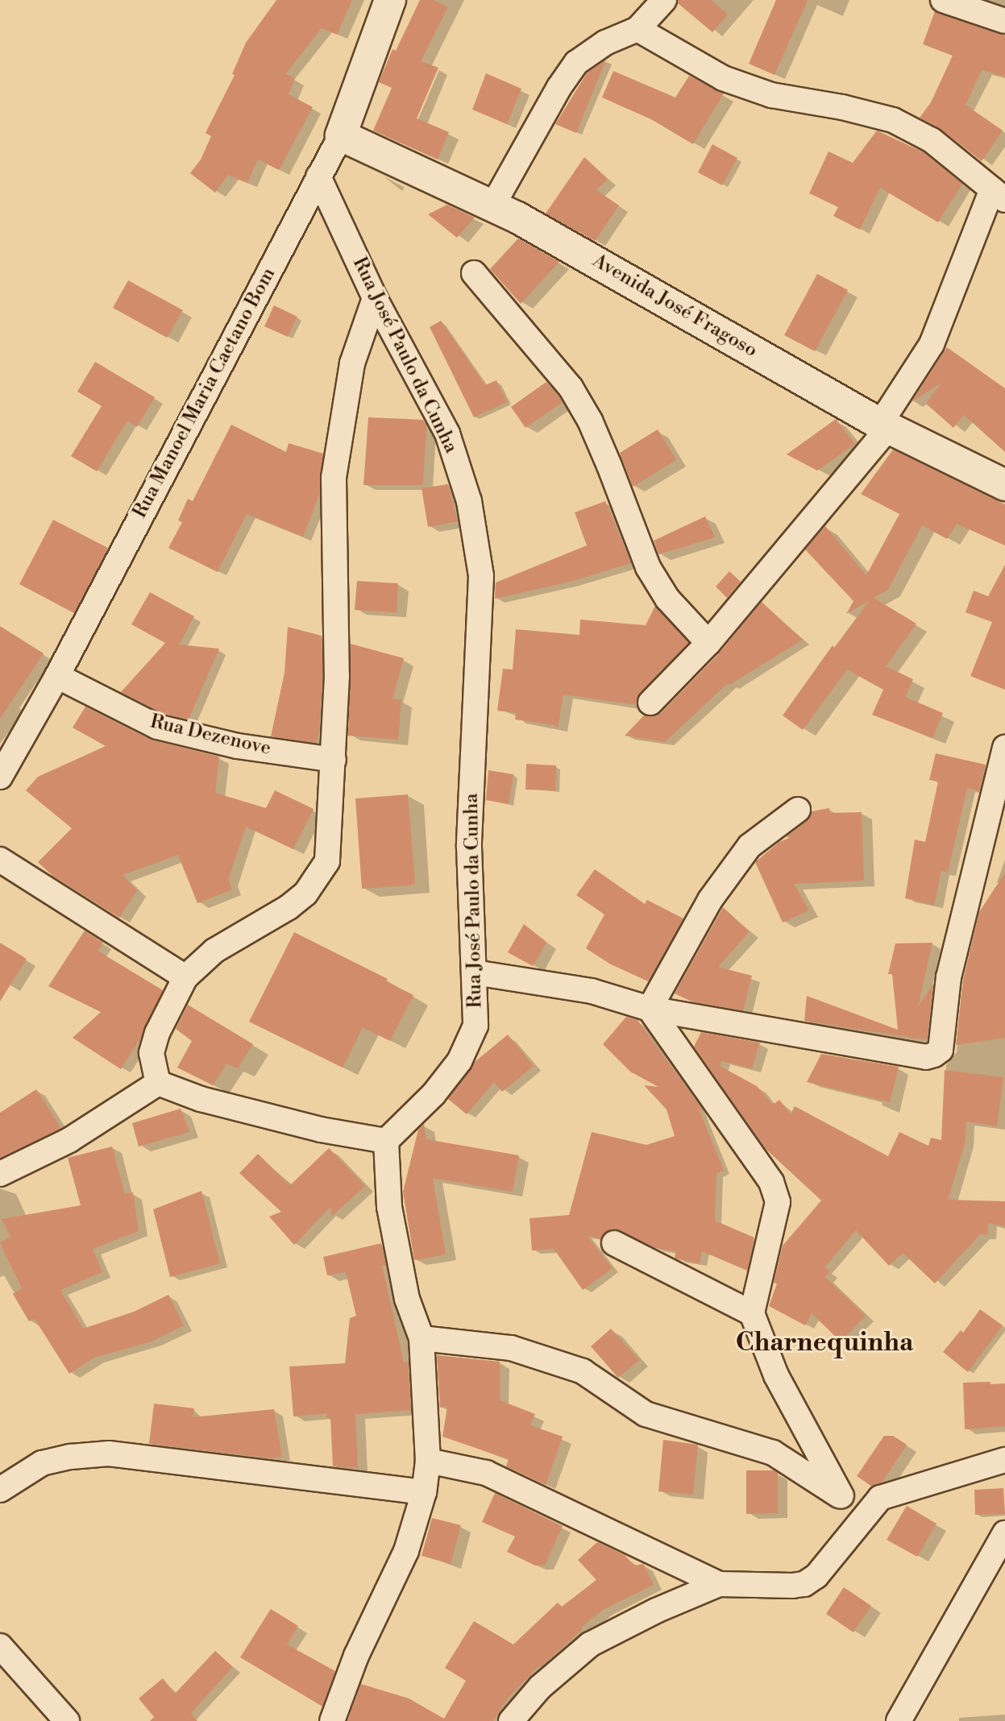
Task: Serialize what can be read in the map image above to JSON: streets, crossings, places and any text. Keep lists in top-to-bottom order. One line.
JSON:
{"streets":{"street":["Avenida José Fragoso","Rua José Paulo da Cunha","Rua Manoel Maria Caetano Bom","Rua Dezenove"]},"crossings":[["Avenida José Fragoso","Rua Manoel Maria Caetano Bom"],["Rua José Paulo da Cunha","Rua Manoel Maria Caetano Bom"],["Rua Manoel Maria Caetano Bom","Rua Dezenove"]],"districts":["Charnequinha"]}
